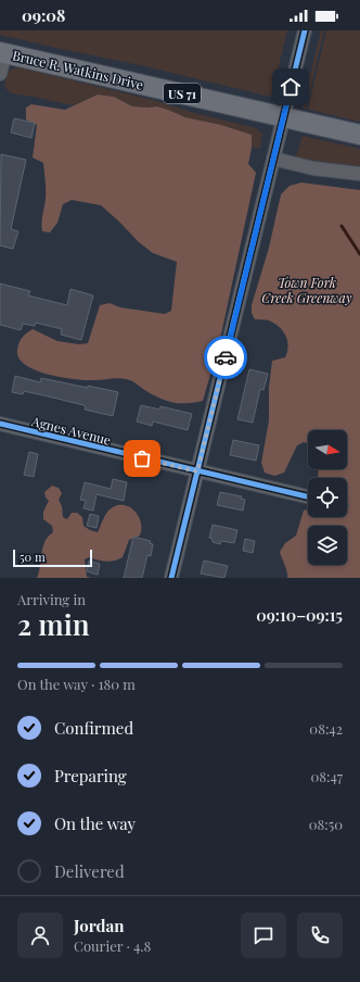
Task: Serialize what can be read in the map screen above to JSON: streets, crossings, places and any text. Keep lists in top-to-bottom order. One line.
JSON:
{"streets":{"highway":["Bruce R. Watkins Drive","US 71"],"street":["Agnes Avenue"]},"parks":["Town Fork Creek Greenway"],"scale_bar":"50 m","north":"right","page":{"status":"09:08","scale":"50 m","heading":["2 min","Arriving in","09:10–09:15"],"panel":["Jordan","Courier · 4.8"],"bar":"On the way · 180 m","list":[["Confirmed","08:42"],["Preparing","08:47"],["On the way","08:50"],"Delivered"]}}
